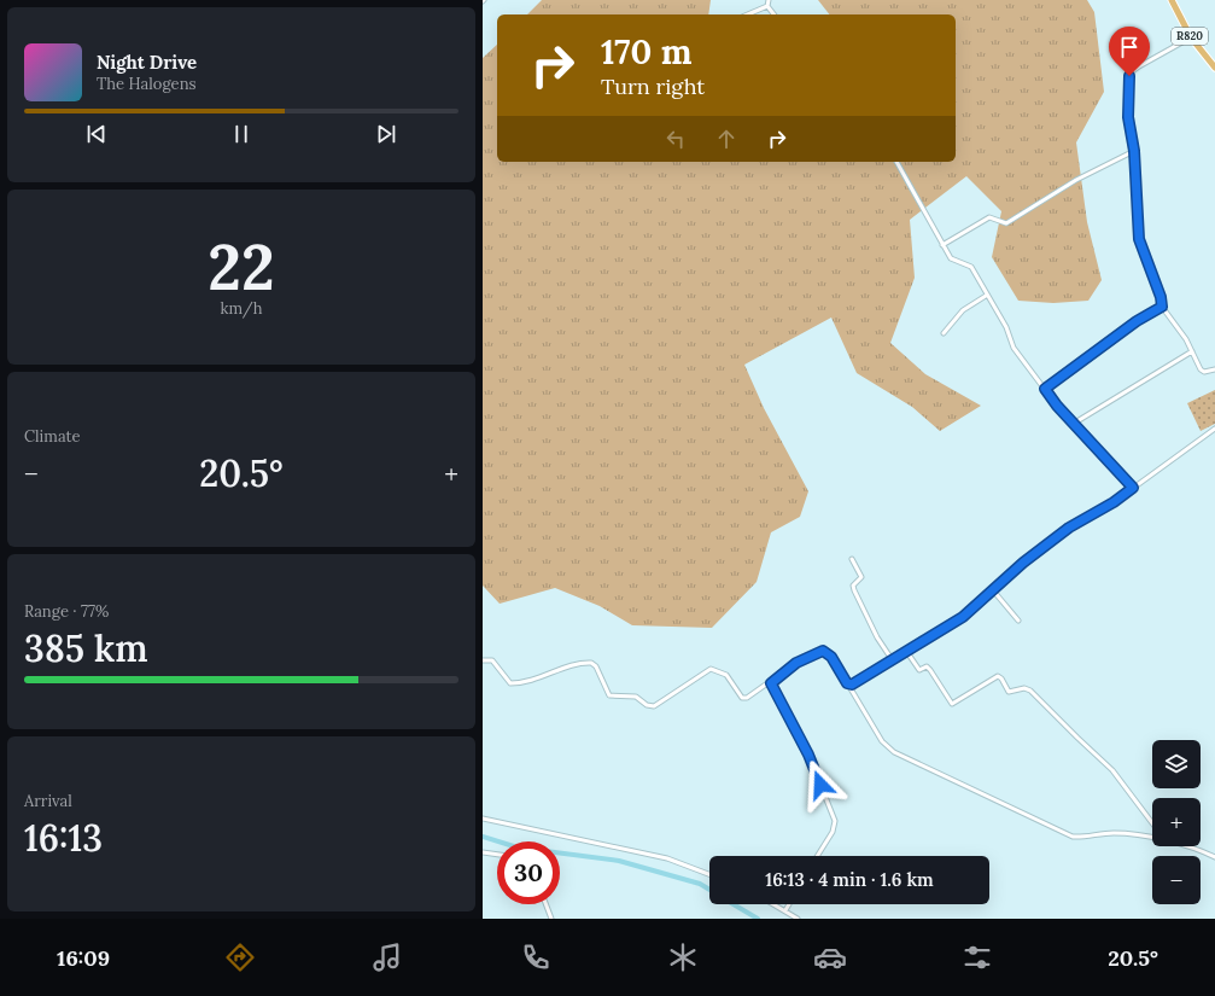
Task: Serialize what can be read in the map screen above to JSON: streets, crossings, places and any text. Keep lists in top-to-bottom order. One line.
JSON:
{"streets":{"main road":["R820"]},"page":{"turn":["170 m","Turn right"],"song":["Night Drive","The Halogens"],"tile":[["22","km/h"],"Climate",["Range · 77%","385 km"],["Arrival","16:13"]],"heat":["−","20.5°","+"],"map_buttons":["+","−"],"limit":"30","trip":"16:13 · 4 min · 1.6 km","tabs":["16:09","20.5°"]}}
